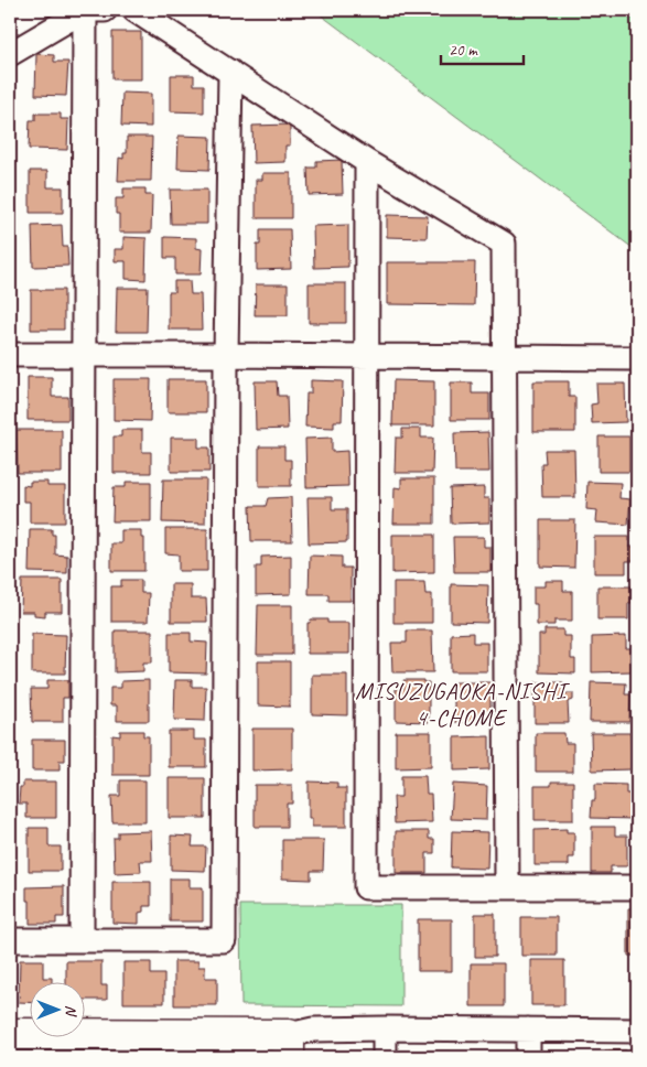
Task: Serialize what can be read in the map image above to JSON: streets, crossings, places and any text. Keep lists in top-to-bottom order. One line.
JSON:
{"districts":["MISUZUGAOKA-NISHI 4-CHOME"],"scale_bar":"20 m","north":"right"}
